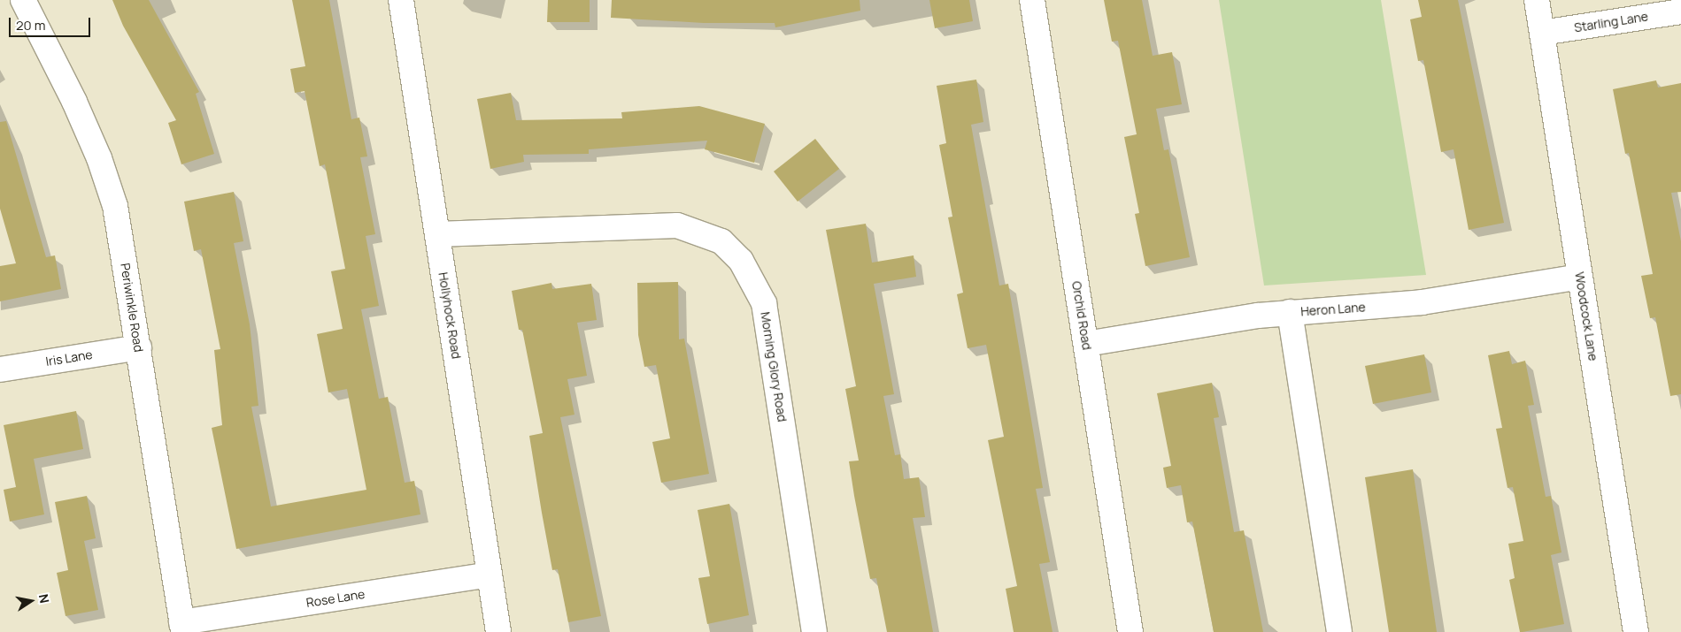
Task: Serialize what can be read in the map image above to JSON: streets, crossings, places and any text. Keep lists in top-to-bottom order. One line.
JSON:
{"streets":{"street":["Starling Lane","Periwinkle Road","Heron Lane","Hollyhock Road","Orchid Road","Woodcock Lane","Iris Lane","Morning Glory Road","Rose Lane"]},"crossings":[["Starling Lane","Woodcock Lane"],["Periwinkle Road","Iris Lane"],["Periwinkle Road","Rose Lane"],["Heron Lane","Orchid Road"],["Heron Lane","Woodcock Lane"],["Hollyhock Road","Morning Glory Road"],["Hollyhock Road","Rose Lane"]],"scale_bar":"20 m","north":"right"}
